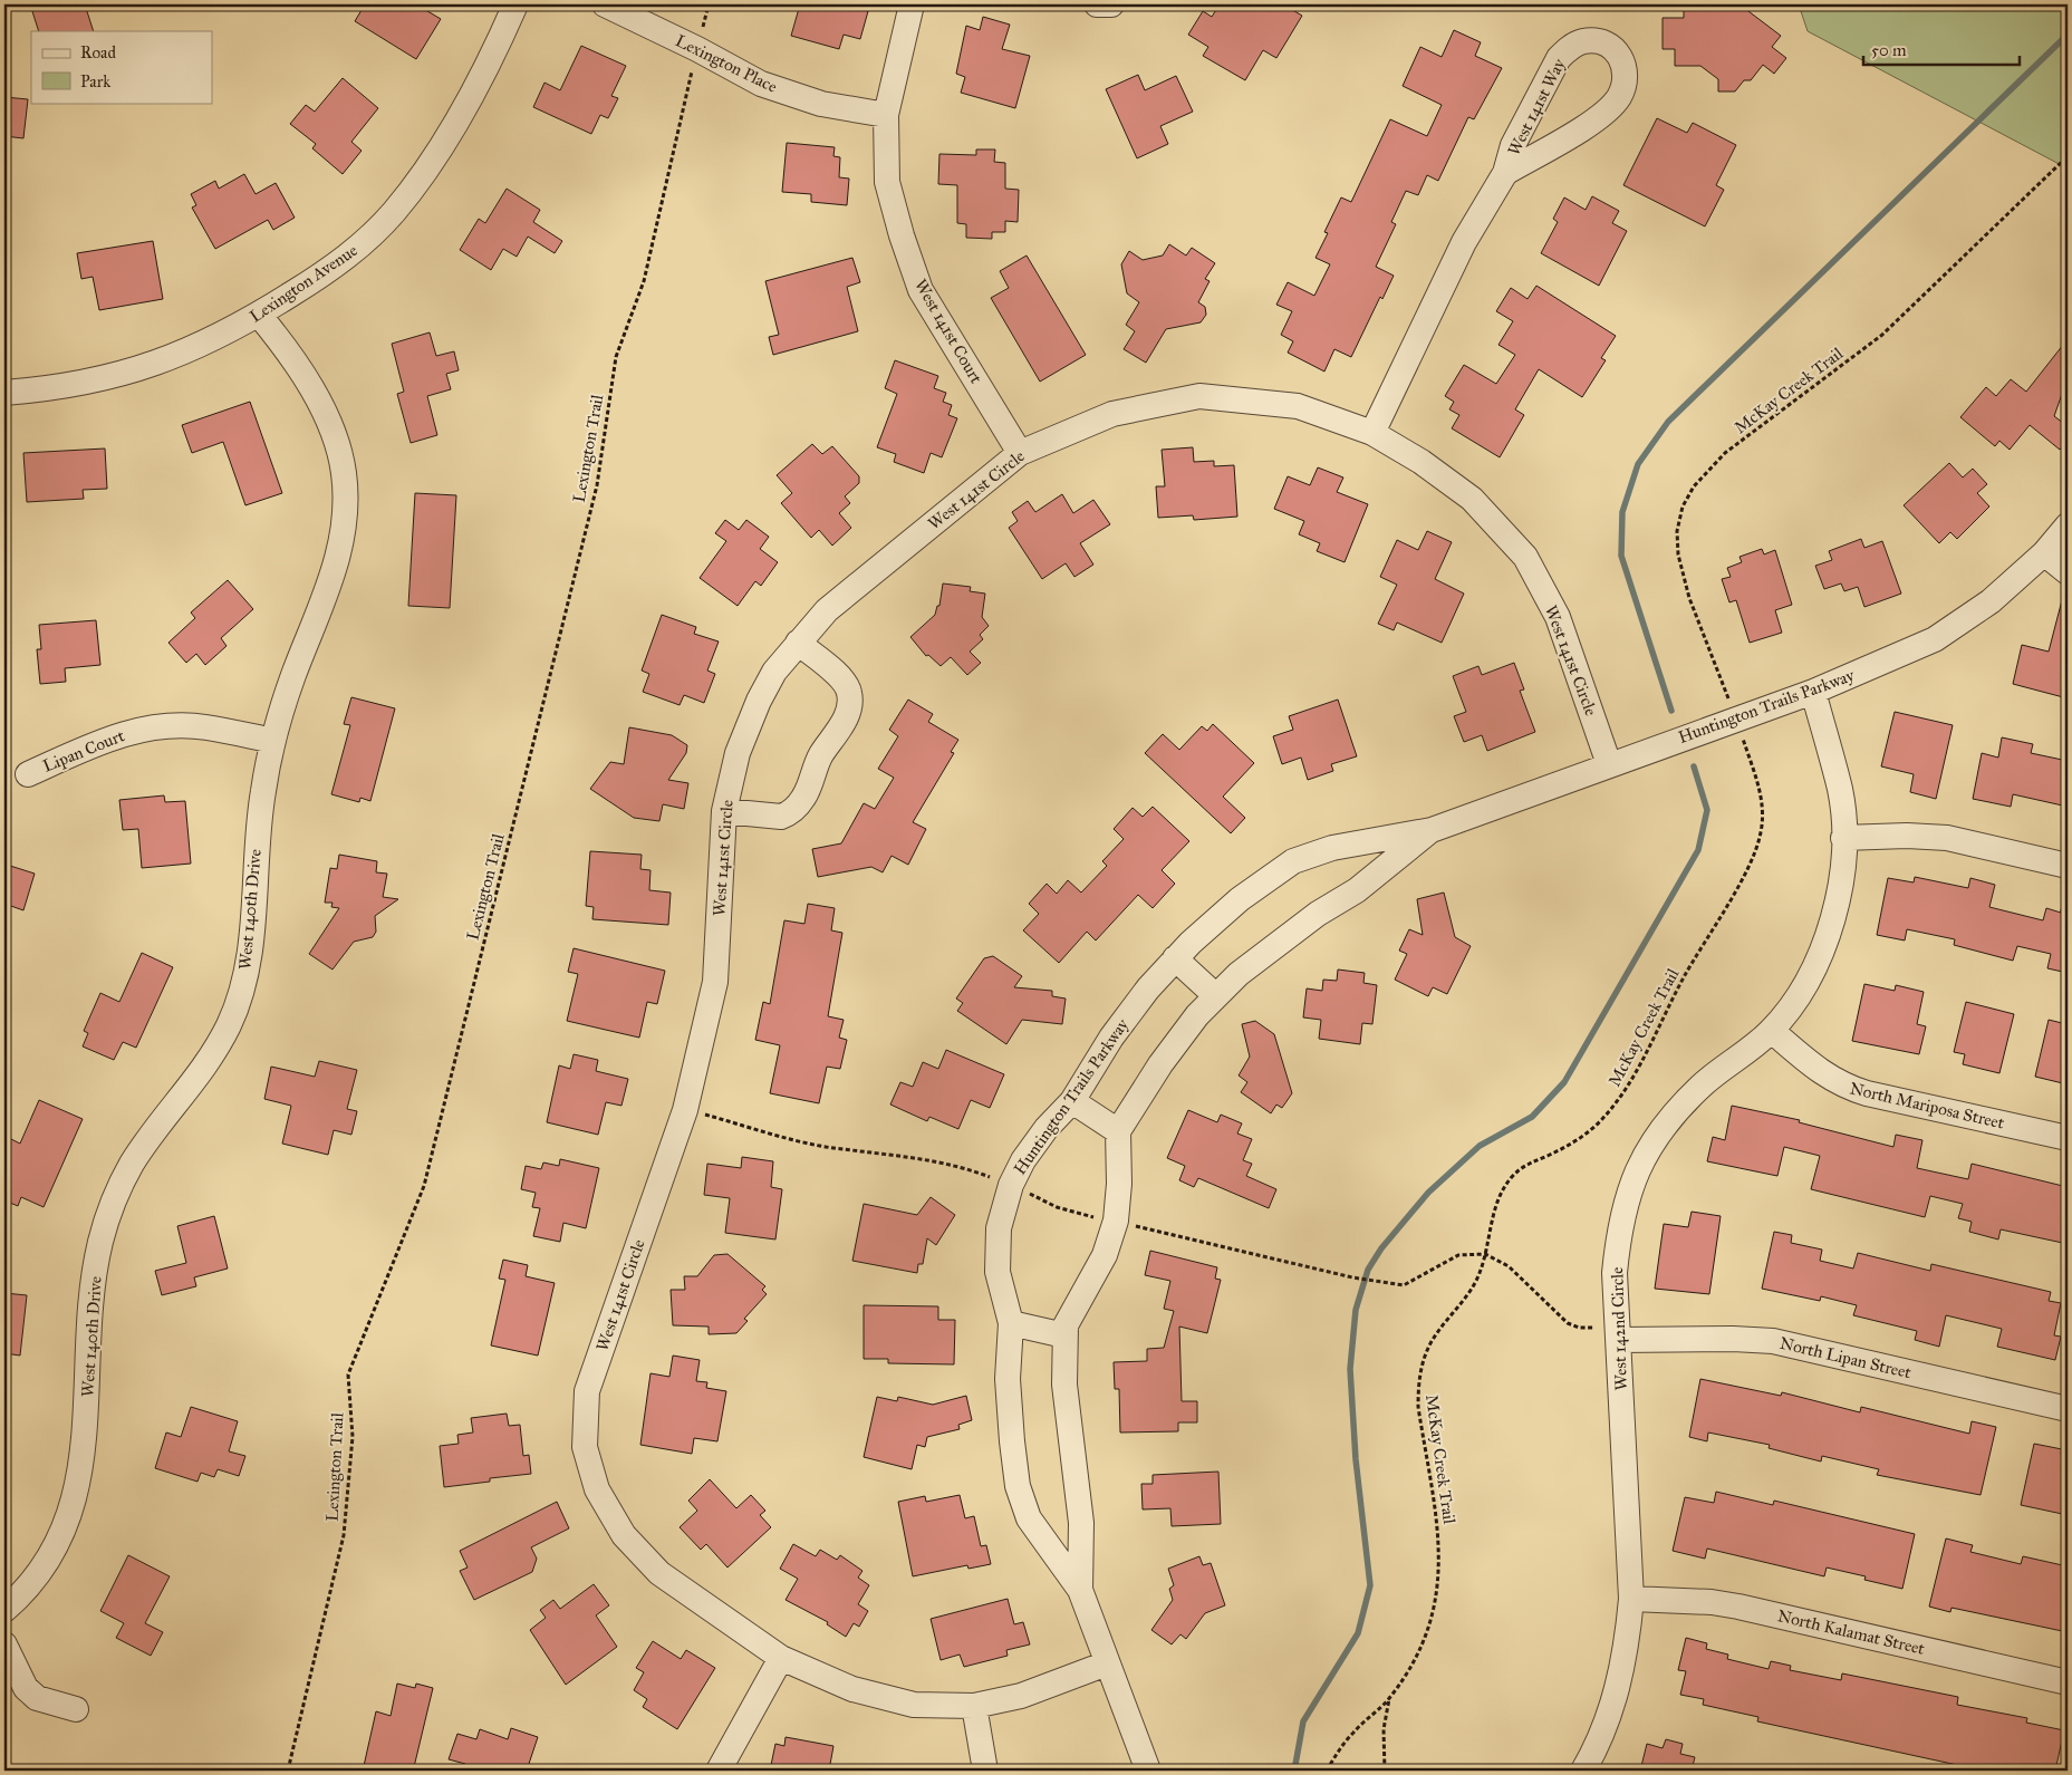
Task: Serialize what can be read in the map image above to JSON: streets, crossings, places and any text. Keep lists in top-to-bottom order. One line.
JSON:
{"streets":{"street":["Lexington Place","West 141st Way","Lexington Avenue","West 141st Court","West 141st Circle","Huntington Trails Parkway","Lipan Court","West 140th Drive","North Mariposa Street","West 142nd Circle","North Lipan Street","North Kalamat Street"],"path":["McKay Creek Trail","Lexington Trail"]},"crossings":[["Lexington Place","West 141st Court"],["Lexington Place","Lexington Trail"],["West 141st Way","West 141st Circle"],["Lexington Avenue","West 140th Drive"],["West 141st Court","West 141st Circle"],["West 141st Circle","Huntington Trails Parkway"],["Huntington Trails Parkway","West 142nd Circle"],["Lipan Court","West 140th Drive"],["North Mariposa Street","West 142nd Circle"],["West 142nd Circle","North Lipan Street"],["West 142nd Circle","North Kalamat Street"]],"legend":["Road","Park"],"scale_bar":"50 m"}
